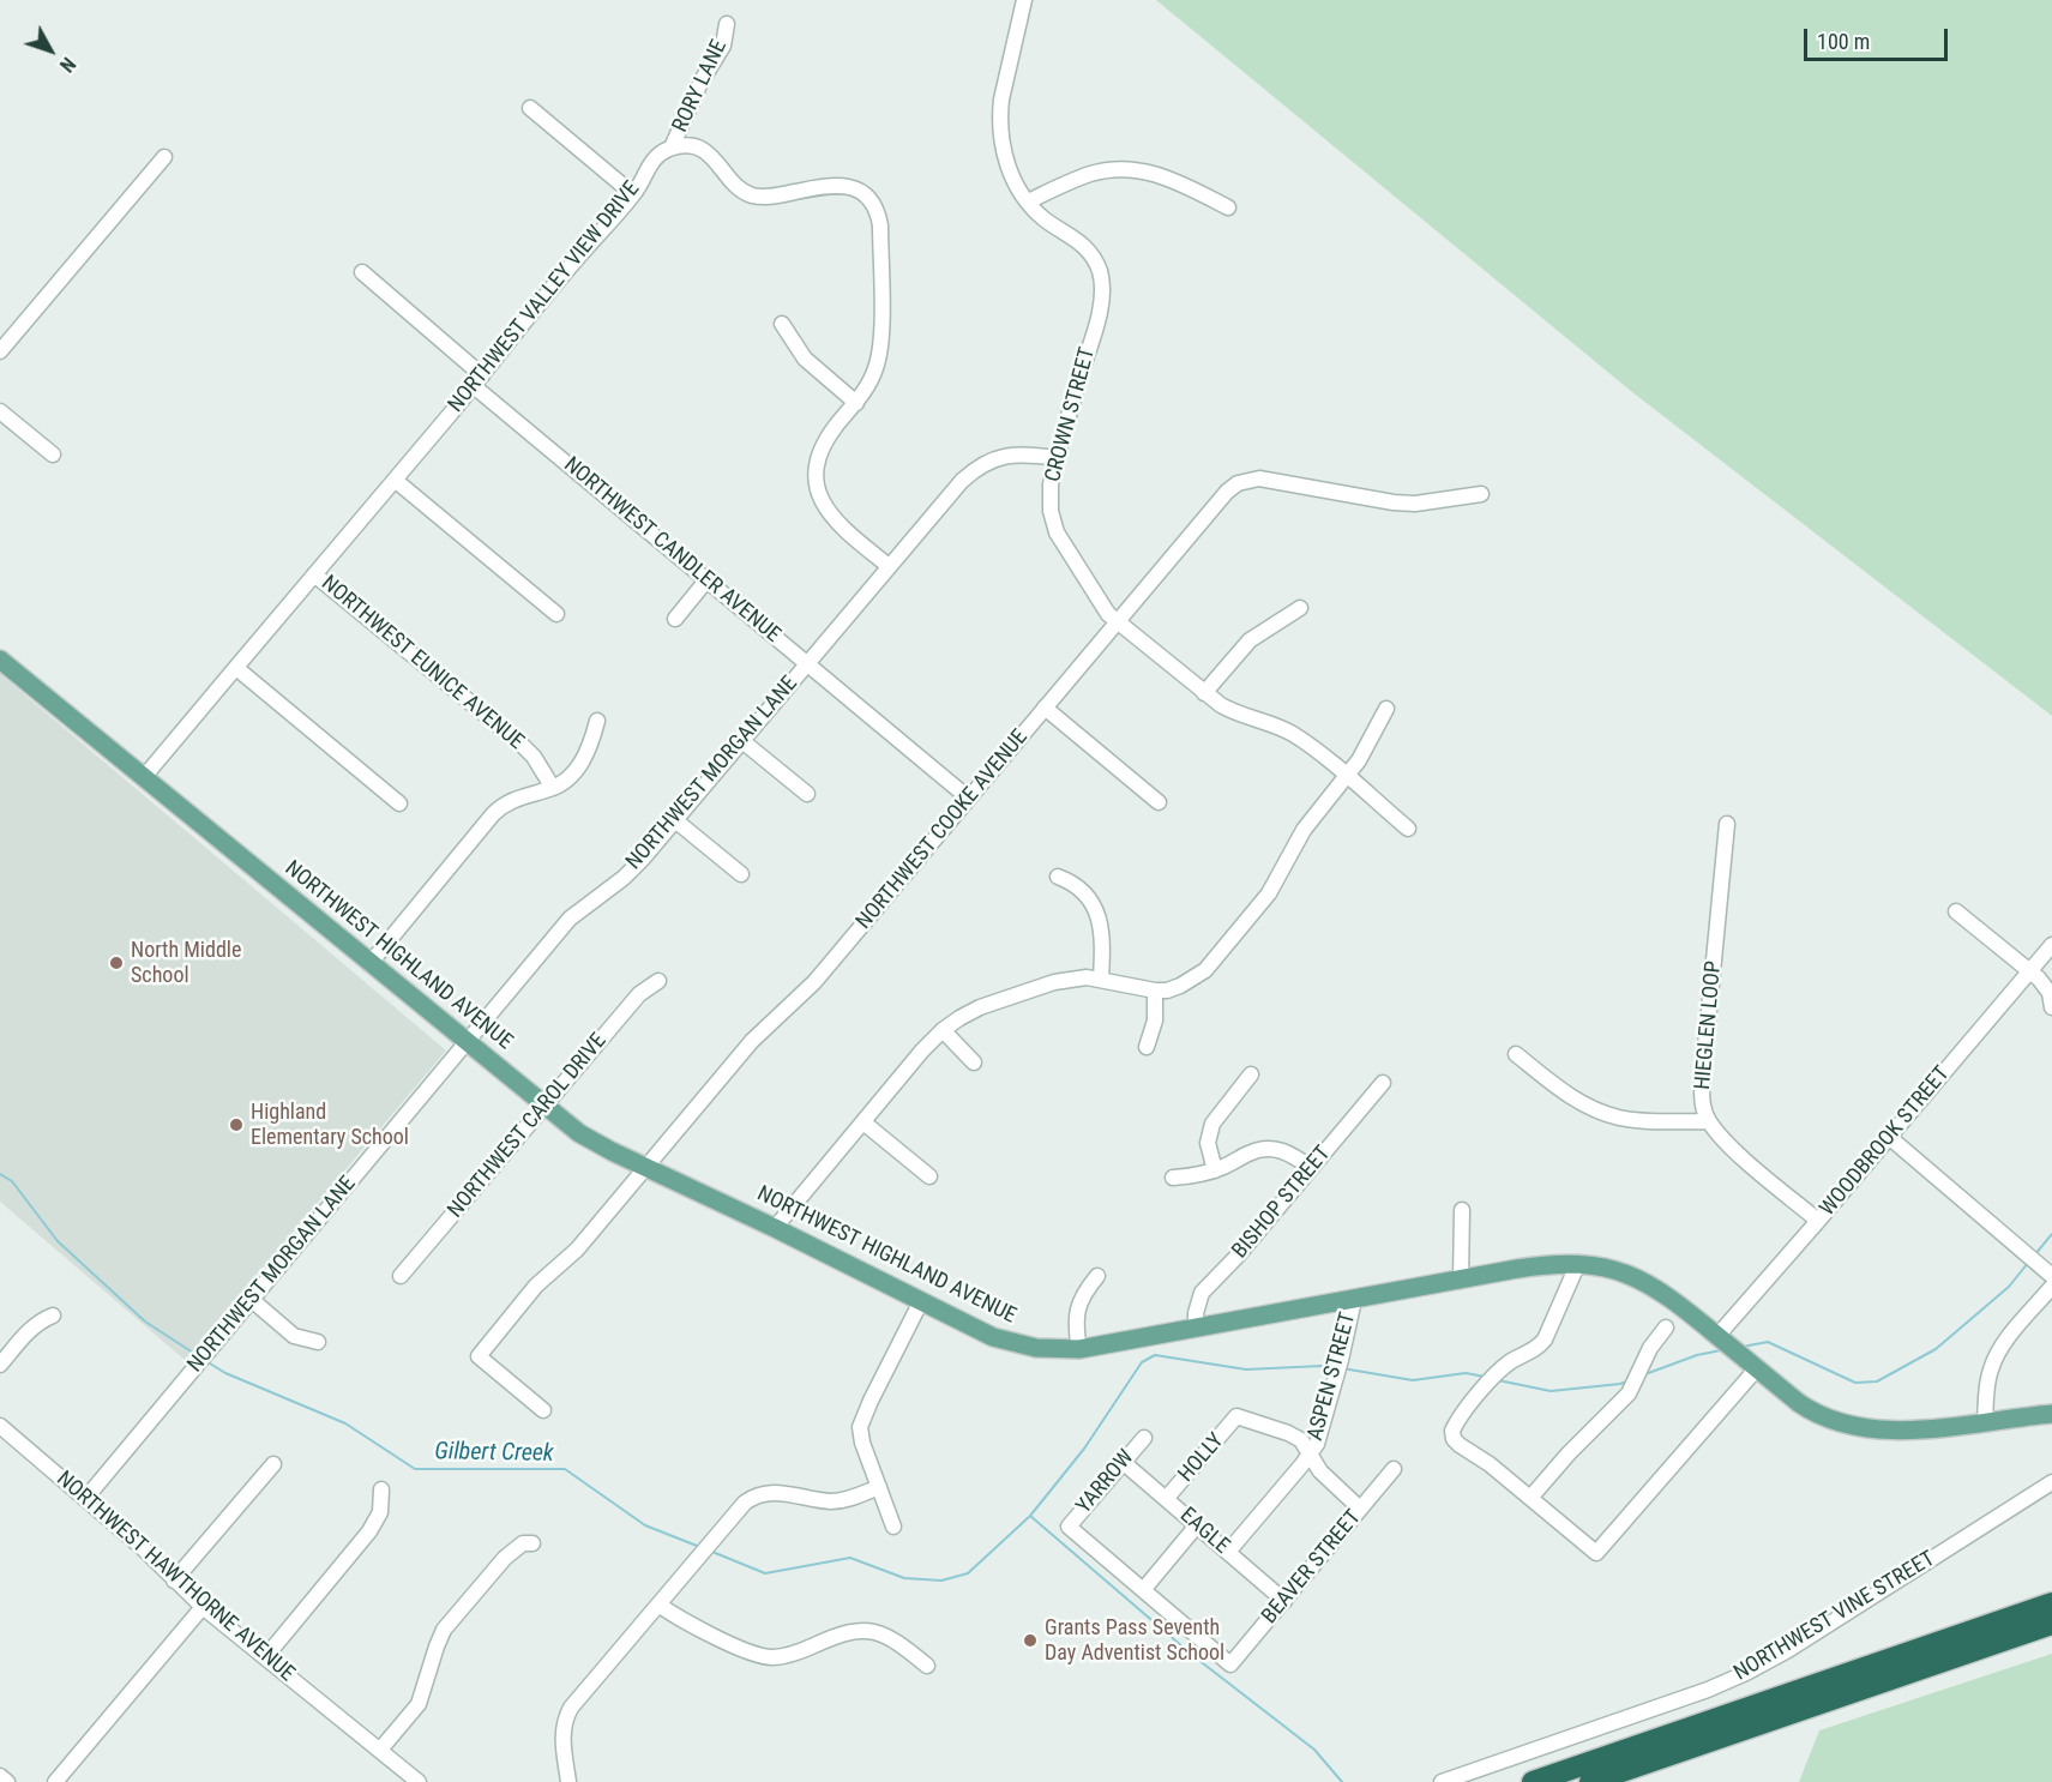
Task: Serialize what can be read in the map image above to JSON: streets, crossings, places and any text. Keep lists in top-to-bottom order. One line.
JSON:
{"streets":{"main road":["NORTHWEST HIGHLAND AVENUE"],"street":["RORY LANE","NORTHWEST VALLEY VIEW DRIVE","CROWN STREET","NORTHWEST CANDLER AVENUE","NORTHWEST EUNICE AVENUE","NORTHWEST MORGAN LANE","NORTHWEST COOKE AVENUE","HIEGLEN LOOP","NORTHWEST CAROL DRIVE","WOODBROOK STREET","BISHOP STREET","ASPEN STREET","HOLLY","YARROW","EAGLE","BEAVER STREET","NORTHWEST HAWTHORNE AVENUE","NORTHWEST VINE STREET"]},"crossings":[["RORY LANE","NORTHWEST VALLEY VIEW DRIVE"],["NORTHWEST VALLEY VIEW DRIVE","NORTHWEST CANDLER AVENUE"],["NORTHWEST VALLEY VIEW DRIVE","NORTHWEST EUNICE AVENUE"],["NORTHWEST VALLEY VIEW DRIVE","NORTHWEST HIGHLAND AVENUE"],["CROWN STREET","NORTHWEST MORGAN LANE"],["CROWN STREET","NORTHWEST COOKE AVENUE"],["NORTHWEST CANDLER AVENUE","NORTHWEST MORGAN LANE"],["NORTHWEST CANDLER AVENUE","NORTHWEST COOKE AVENUE"],["NORTHWEST MORGAN LANE","NORTHWEST HIGHLAND AVENUE"],["NORTHWEST MORGAN LANE","NORTHWEST HAWTHORNE AVENUE"],["NORTHWEST COOKE AVENUE","NORTHWEST HIGHLAND AVENUE"],["NORTHWEST HIGHLAND AVENUE","NORTHWEST CAROL DRIVE"],["NORTHWEST HIGHLAND AVENUE","WOODBROOK STREET"],["NORTHWEST HIGHLAND AVENUE","BISHOP STREET"],["NORTHWEST HIGHLAND AVENUE","ASPEN STREET"],["HIEGLEN LOOP","WOODBROOK STREET"],["ASPEN STREET","HOLLY"],["ASPEN STREET","EAGLE"],["HOLLY","EAGLE"],["YARROW","EAGLE"],["YARROW","BEAVER STREET"],["EAGLE","BEAVER STREET"]],"water":["Gilbert Creek"],"places":["North Middle School","Highland Elementary School","Grants Pass Seventh Day Adventist School"],"scale_bar":"100 m","north":"bottom right"}
